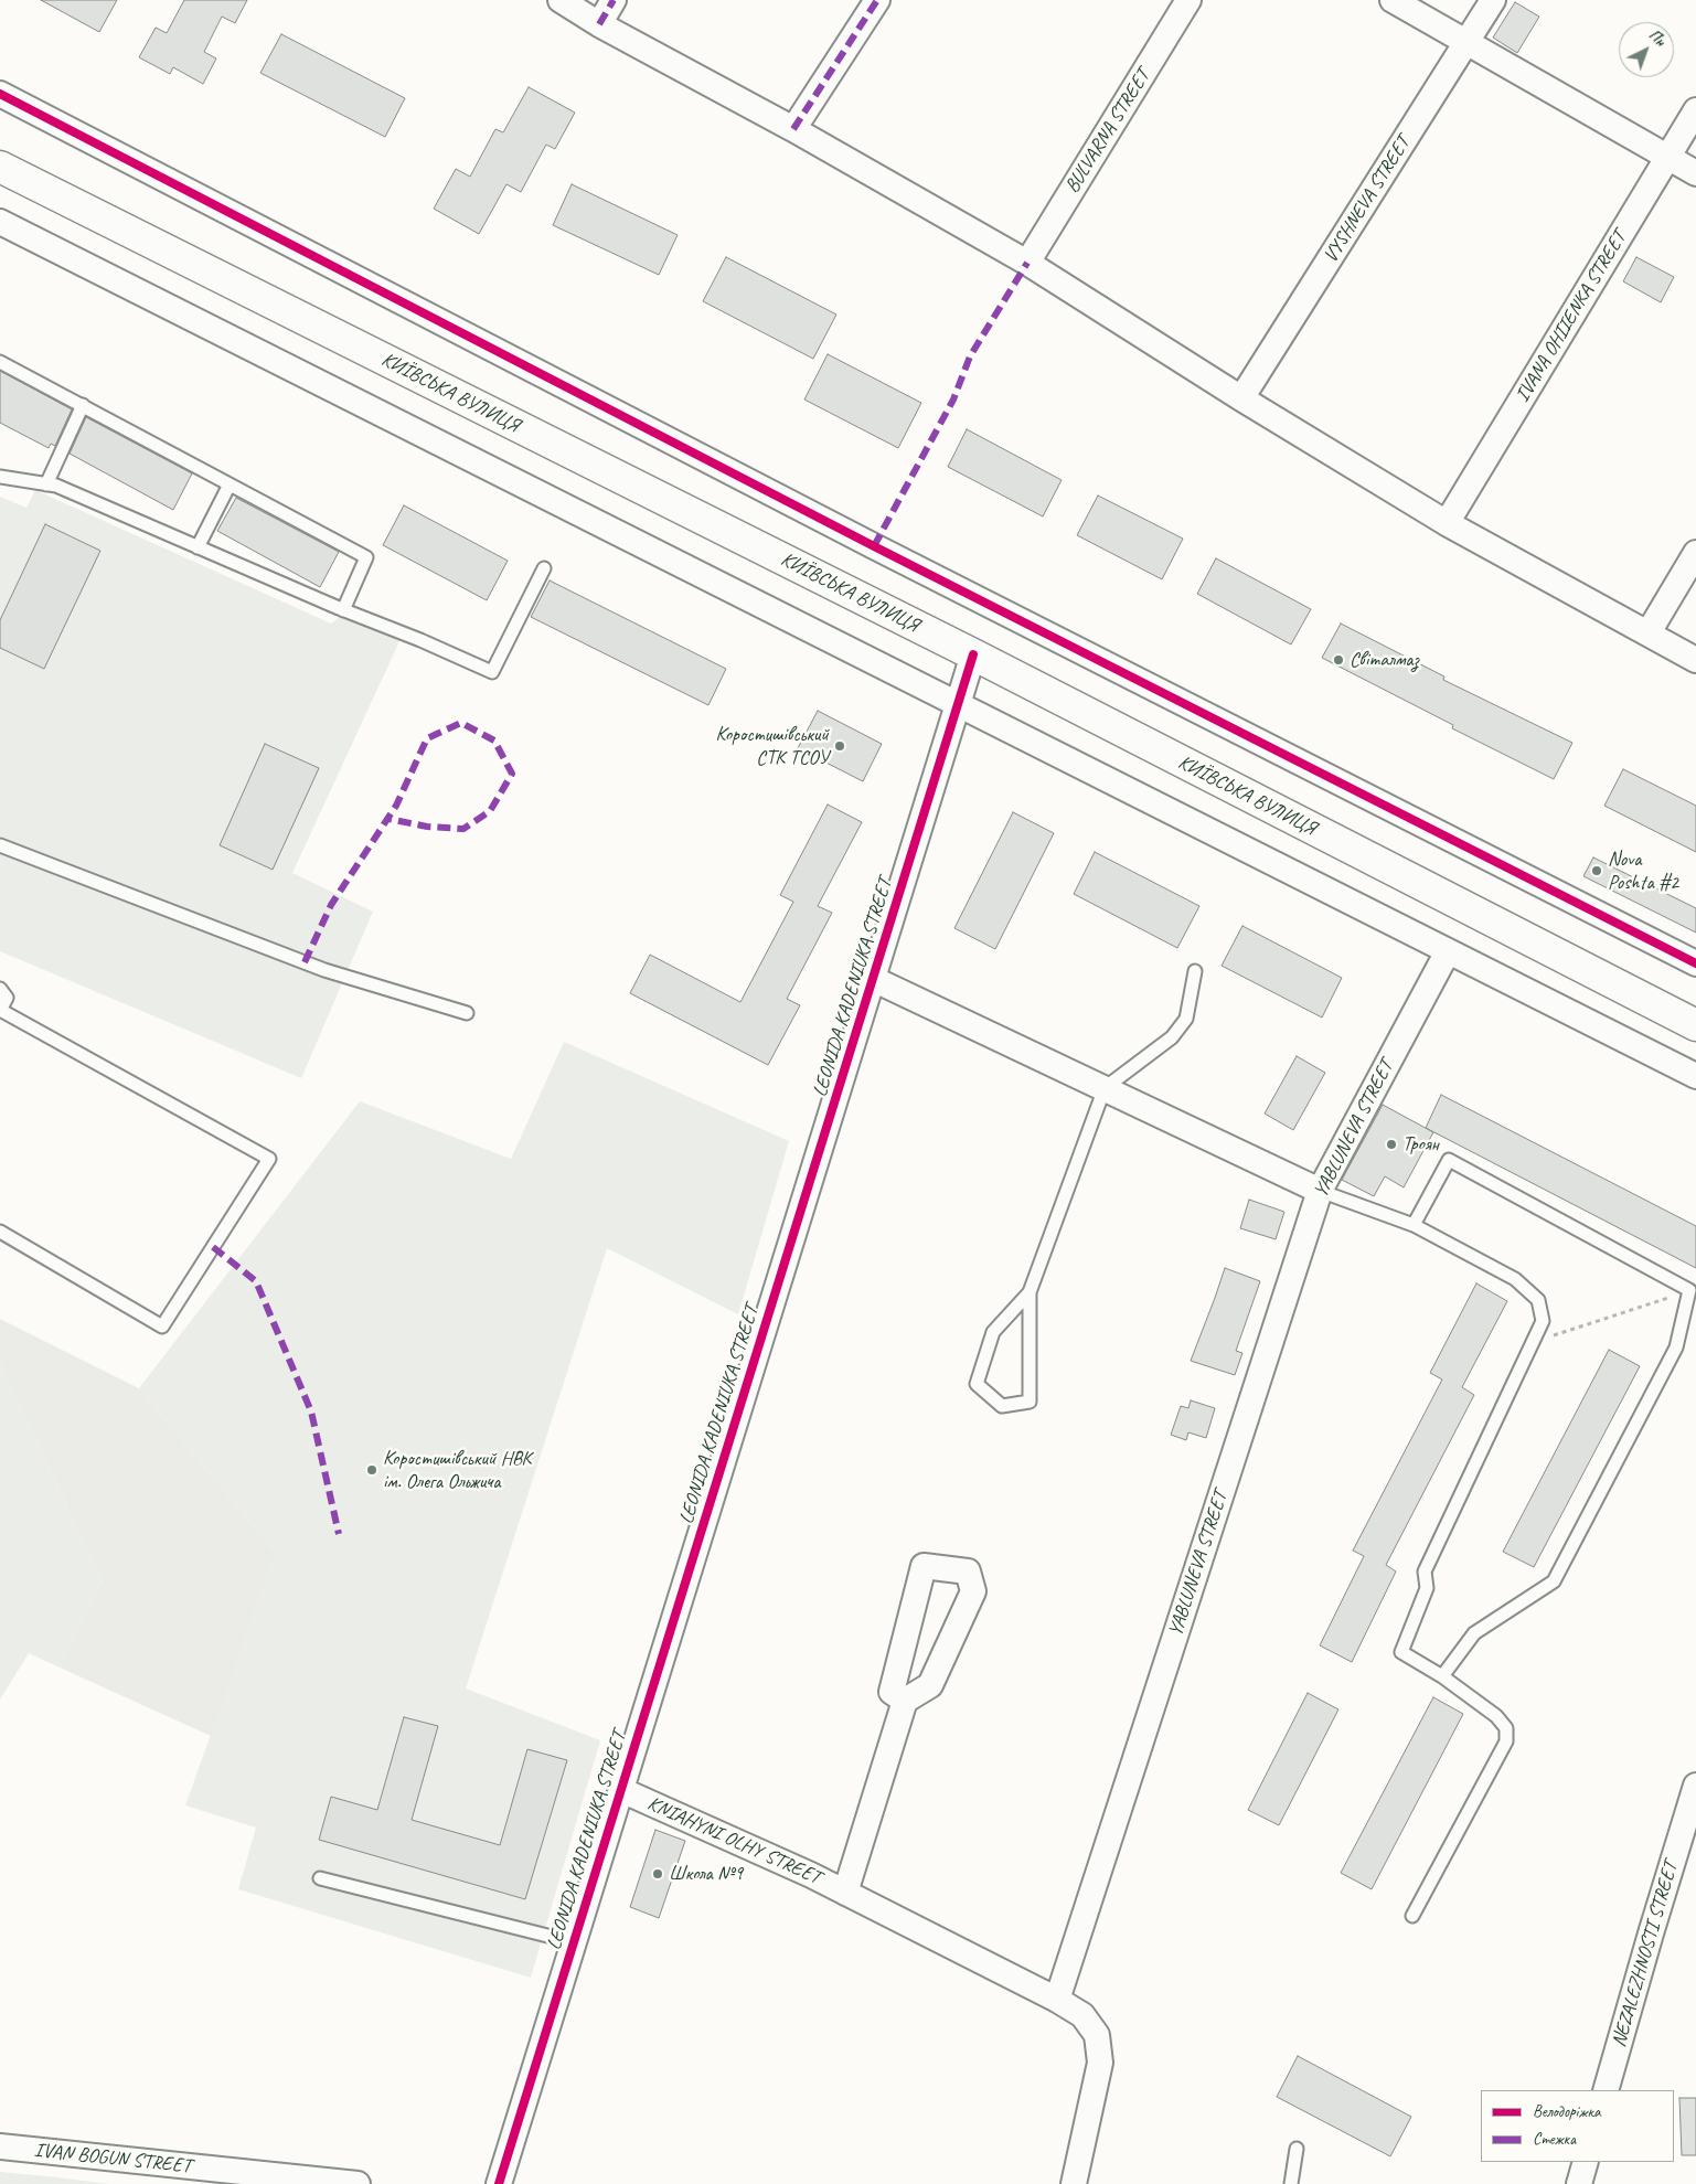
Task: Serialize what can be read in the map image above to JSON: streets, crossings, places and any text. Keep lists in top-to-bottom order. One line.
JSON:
{"streets":{"main road":["КИЇВСЬКА ВУЛИЦЯ"],"street":["BULVARNA STREET","VYSHNEVA STREET","IVANA OHIIENKA STREET","LEONIDA KADENIUKA STREET","YABLUNEVA STREET","KNIAHYNI OLHY STREET","NEZALEZHNOSTI STREET","IVAN BOGUN STREET"]},"crossings":[["КИЇВСЬКА ВУЛИЦЯ","LEONIDA KADENIUKA STREET"],["LEONIDA KADENIUKA STREET","KNIAHYNI OLHY STREET"],["YABLUNEVA STREET","KNIAHYNI OLHY STREET"]],"places":["Світалмаз","Коростишівський СТК ТСОУ","Nova Poshta #2","Троян","Коростишівський НВК ім. Олега Ольжича","Школа №9"],"legend":["Велодоріжка","Стежка"],"north":"top right"}
